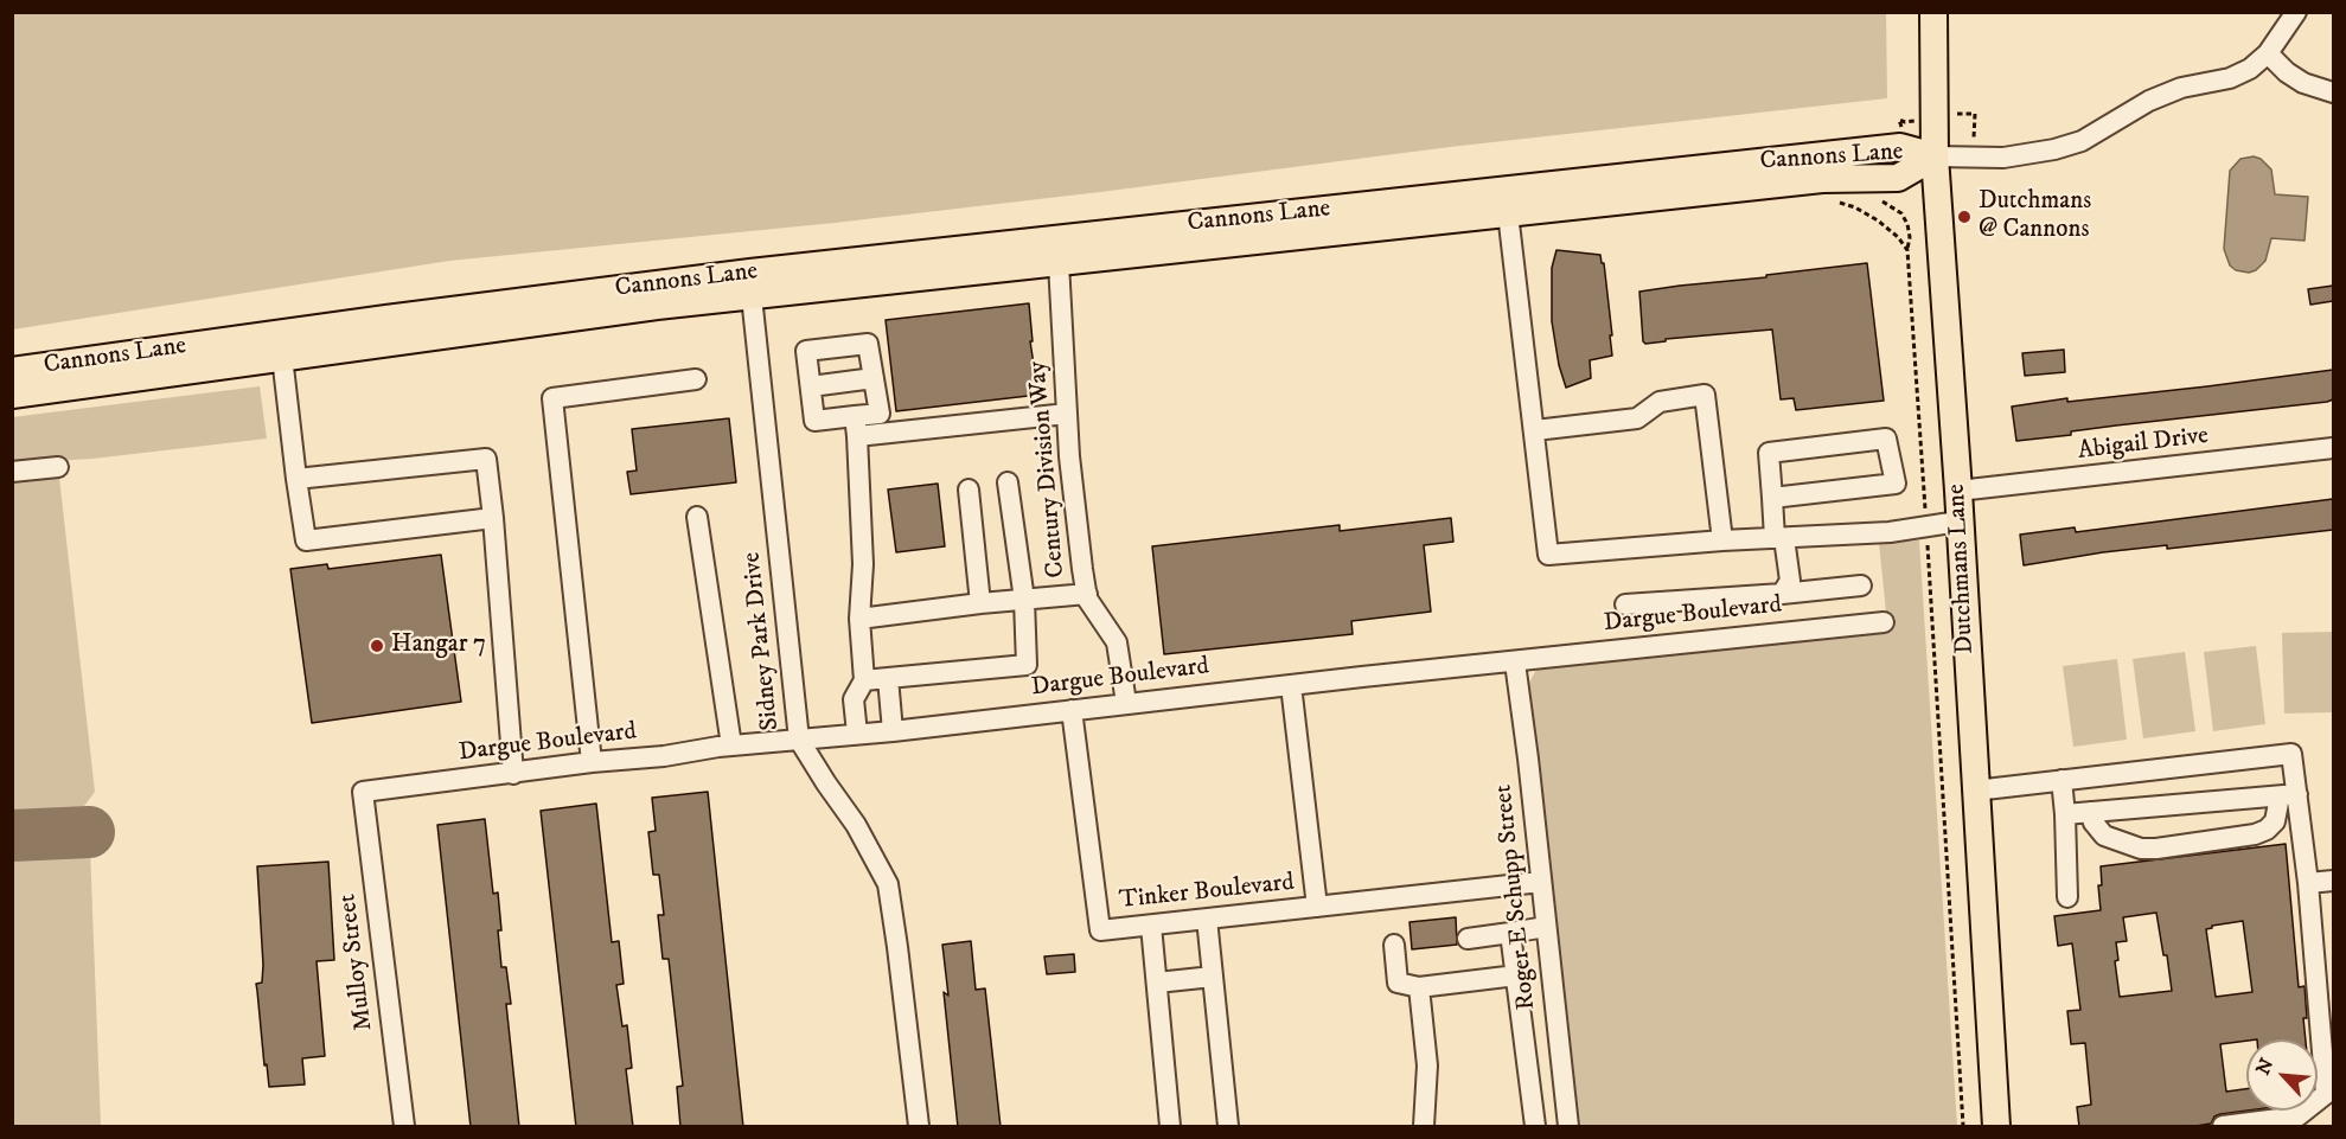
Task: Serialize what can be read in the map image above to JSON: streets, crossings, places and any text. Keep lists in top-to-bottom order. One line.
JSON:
{"streets":{"main road":["Cannons Lane","Dutchmans Lane"],"street":["Abigail Drive","Century Division Way","Dargue Boulevard","Sidney Park Drive","Tinker Boulevard","Roger E Schupp Street","Mulloy Street"]},"crossings":[["Cannons Lane","Century Division Way"],["Cannons Lane","Dutchmans Lane"],["Cannons Lane","Sidney Park Drive"],["Abigail Drive","Dutchmans Lane"],["Century Division Way","Dargue Boulevard"],["Dargue Boulevard","Sidney Park Drive"],["Dargue Boulevard","Tinker Boulevard"],["Dargue Boulevard","Roger E Schupp Street"],["Dargue Boulevard","Mulloy Street"],["Tinker Boulevard","Roger E Schupp Street"]],"places":["Dutchmans @ Cannons","Hangar 7"],"north":"top left"}
